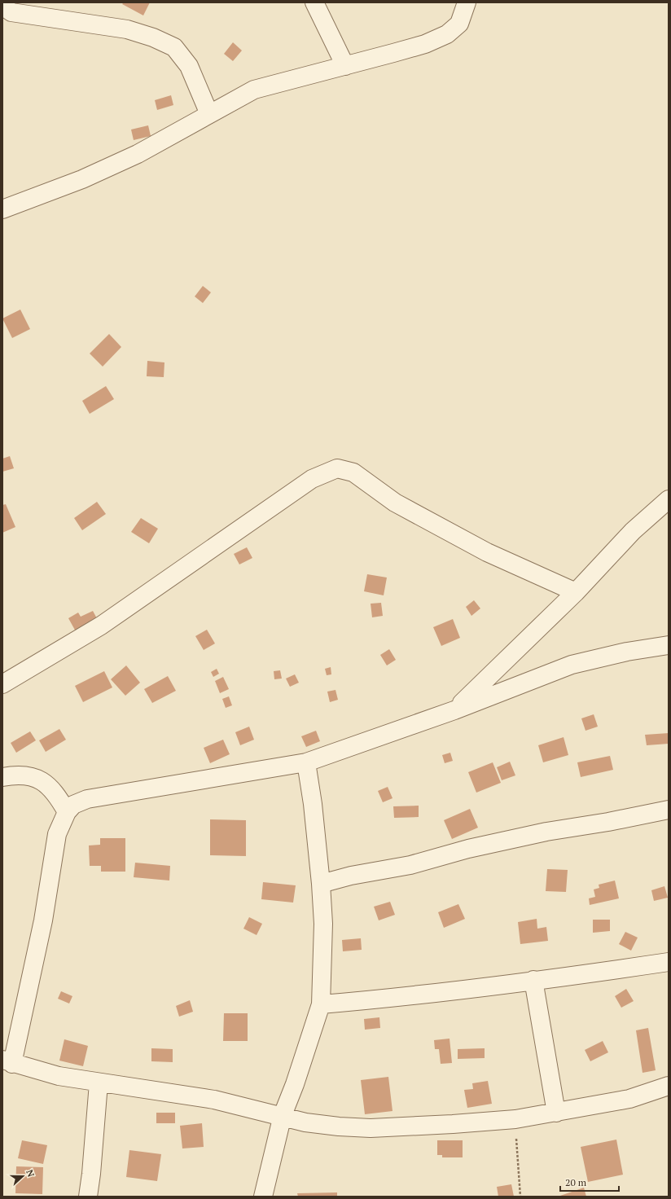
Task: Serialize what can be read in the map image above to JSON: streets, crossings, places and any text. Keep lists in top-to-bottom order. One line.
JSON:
{"scale_bar":"20 m","north":"right"}
